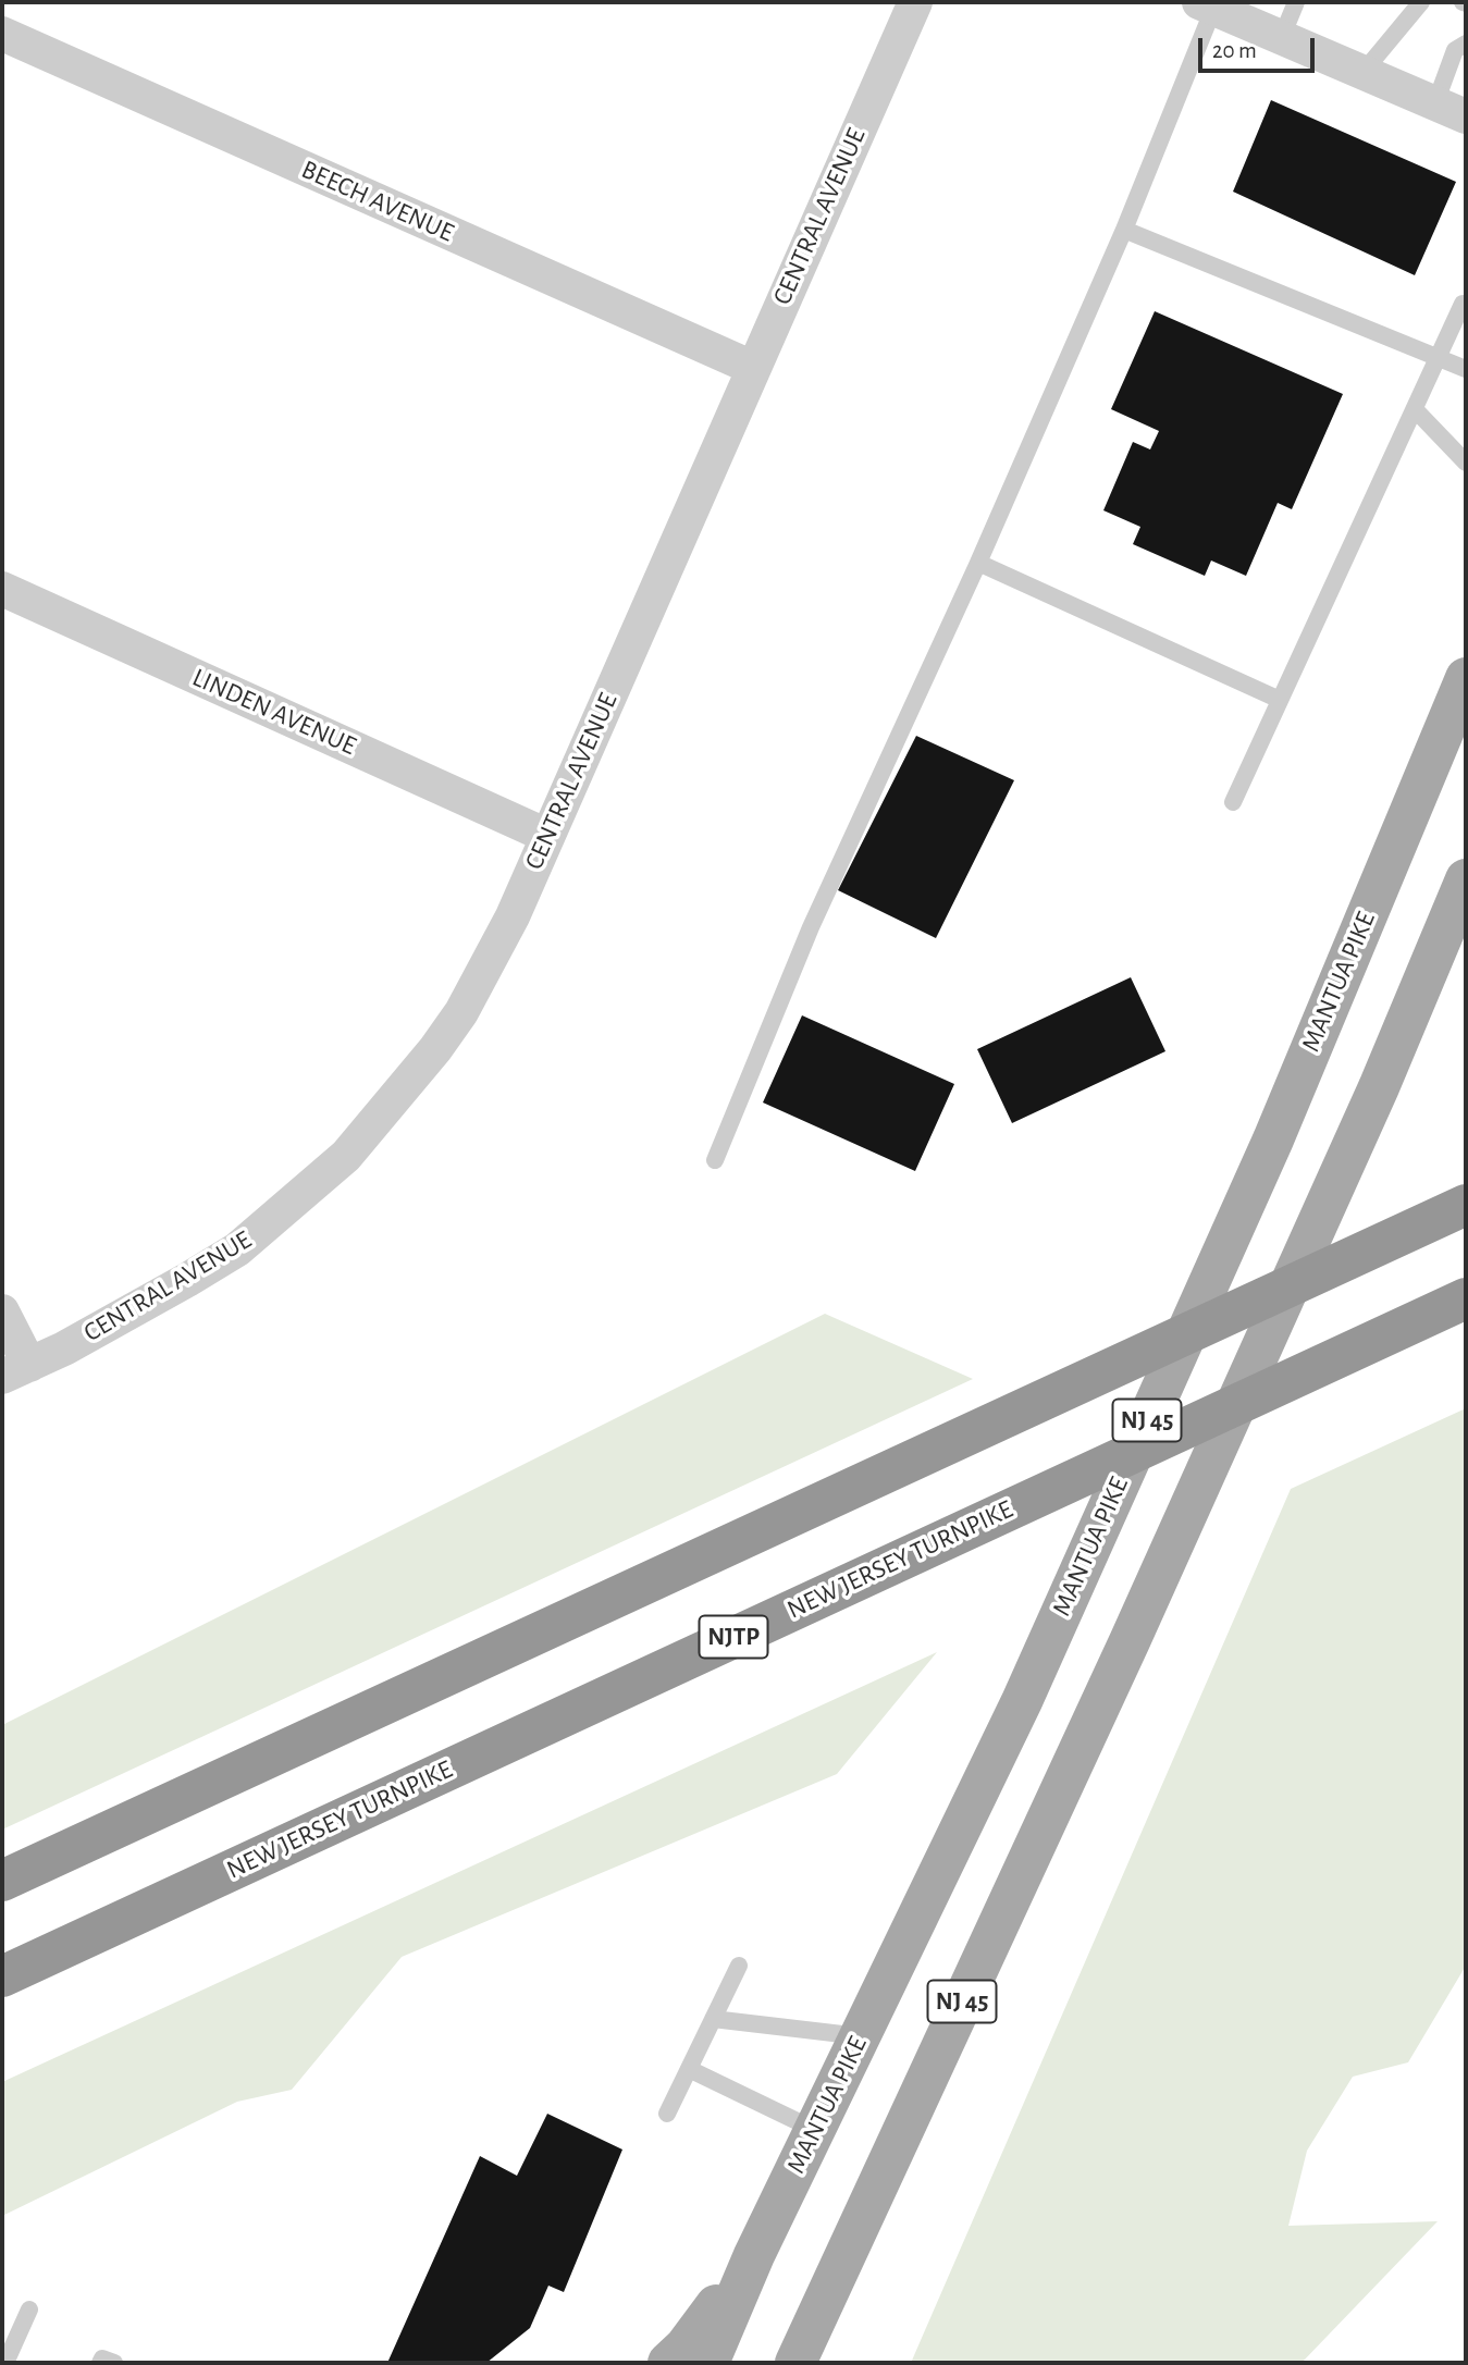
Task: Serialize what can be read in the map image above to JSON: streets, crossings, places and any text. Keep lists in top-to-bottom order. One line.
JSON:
{"streets":{"highway":["NEW JERSEY TURNPIKE","NJTP"],"main road":["MANTUA PIKE","NJ 45"],"street":["BEECH AVENUE","CENTRAL AVENUE","LINDEN AVENUE"]},"crossings":[["BEECH AVENUE","CENTRAL AVENUE"],["CENTRAL AVENUE","LINDEN AVENUE"]],"scale_bar":"20 m"}
